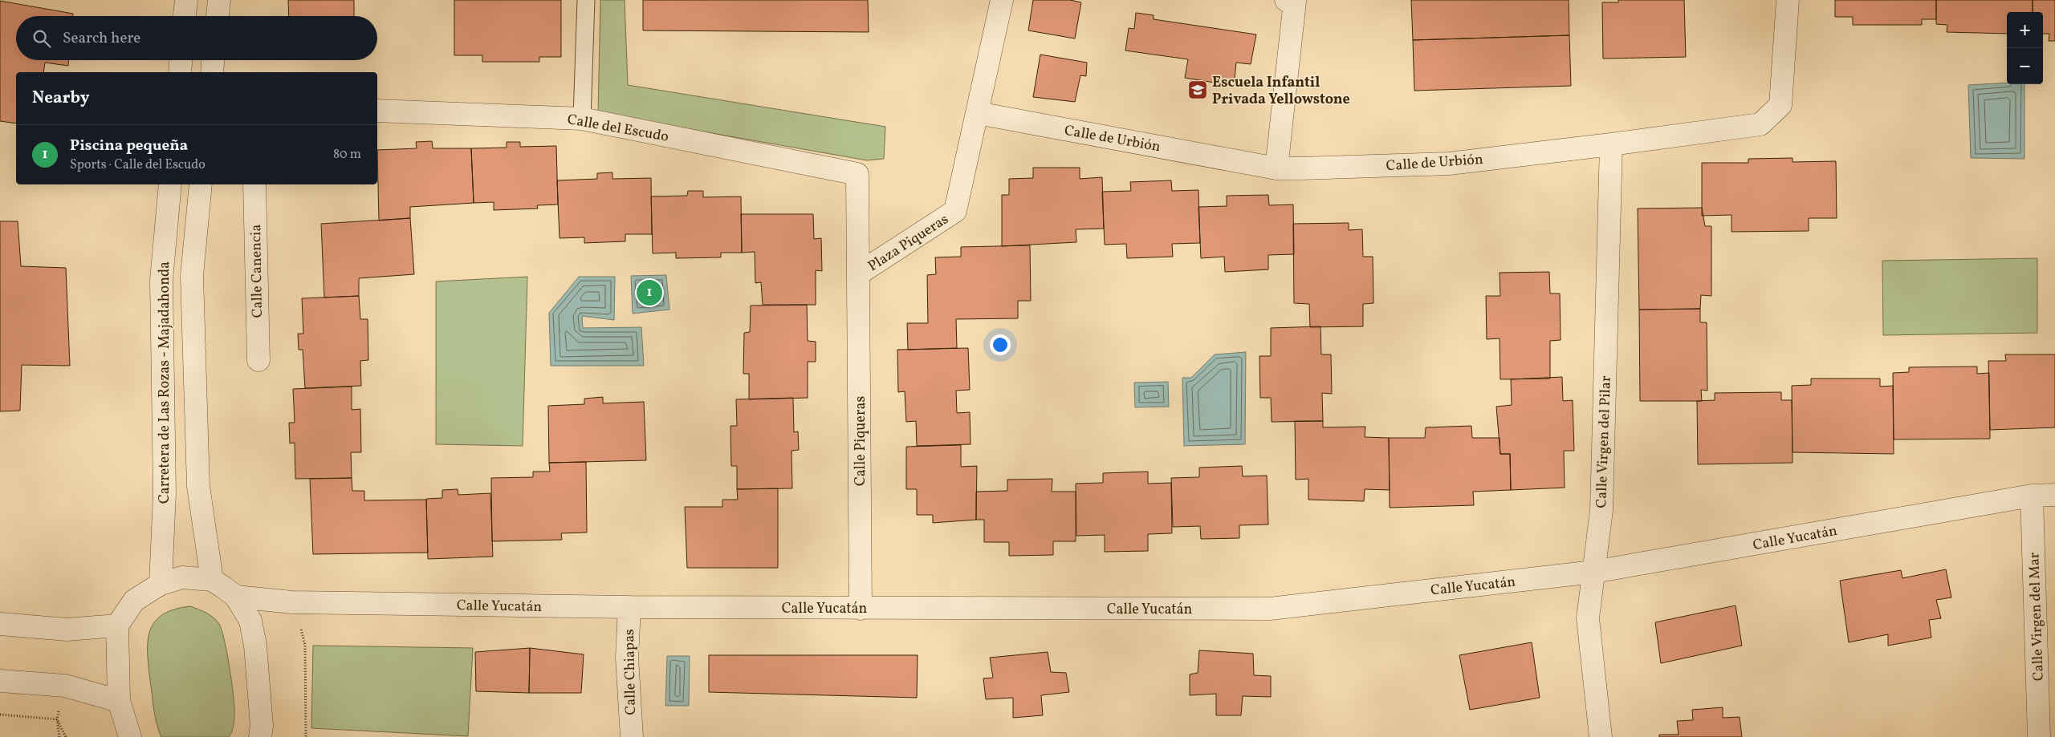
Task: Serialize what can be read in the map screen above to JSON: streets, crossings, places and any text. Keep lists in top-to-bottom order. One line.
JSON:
{"streets":{"street":["Calle del Escudo","Calle de Urbión","Plaza Piqueras","Calle Canencia","Carretera de Las Rozas - Majadahonda","Calle Piqueras","Calle Virgen del Pilar","Calle Yucatán","Calle Virgen del Mar","Calle Chiapas"]},"crossings":[["Calle del Escudo","Plaza Piqueras"],["Calle de Urbión","Plaza Piqueras"],["Calle de Urbión","Calle Virgen del Pilar"],["Plaza Piqueras","Calle Piqueras"],["Calle Piqueras","Calle Yucatán"],["Calle Virgen del Pilar","Calle Yucatán"],["Calle Yucatán","Calle Virgen del Mar"],["Calle Yucatán","Calle Chiapas"]],"places":{"school or university":["Escuela Infantil Privada Yellowstone"]},"page":{"map_buttons":["+","−"],"search":"Search here","heading":"Nearby","list":[{"mark":"1","name":"Piscina pequeña","note":"Sports · Calle del Escudo","value":"80 m"}],"pins":"1"}}
